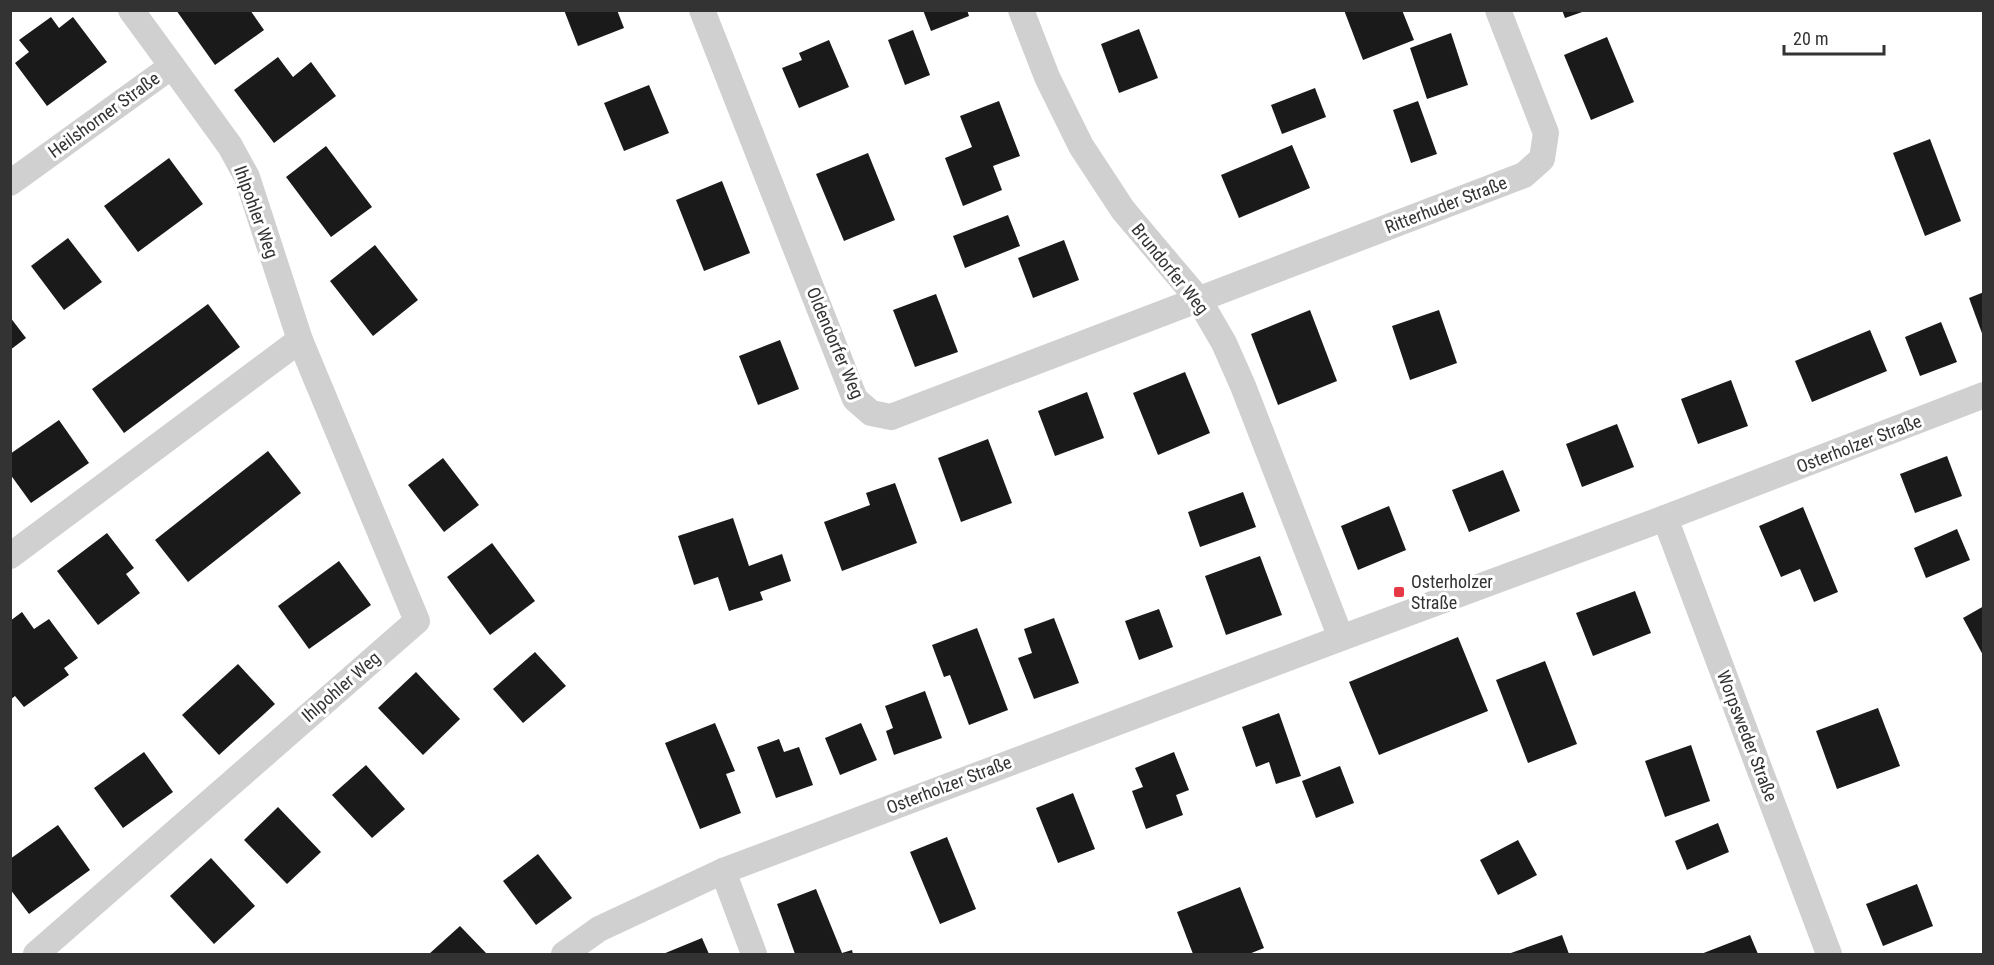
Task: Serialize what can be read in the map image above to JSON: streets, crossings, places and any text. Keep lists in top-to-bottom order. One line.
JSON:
{"streets":{"street":["Heilshorner Straße","Ritterhuder Straße","Ihlpohler Weg","Brundorfer Weg","Oldendorfer Weg","Osterholzer Straße","Worpsweder Straße"]},"crossings":[["Heilshorner Straße","Ihlpohler Weg"],["Ritterhuder Straße","Brundorfer Weg"],["Ritterhuder Straße","Oldendorfer Weg"],["Brundorfer Weg","Oldendorfer Weg"],["Brundorfer Weg","Osterholzer Straße"],["Osterholzer Straße","Worpsweder Straße"]],"places":{"transit":["Osterholzer Straße"]},"scale_bar":"20 m"}
